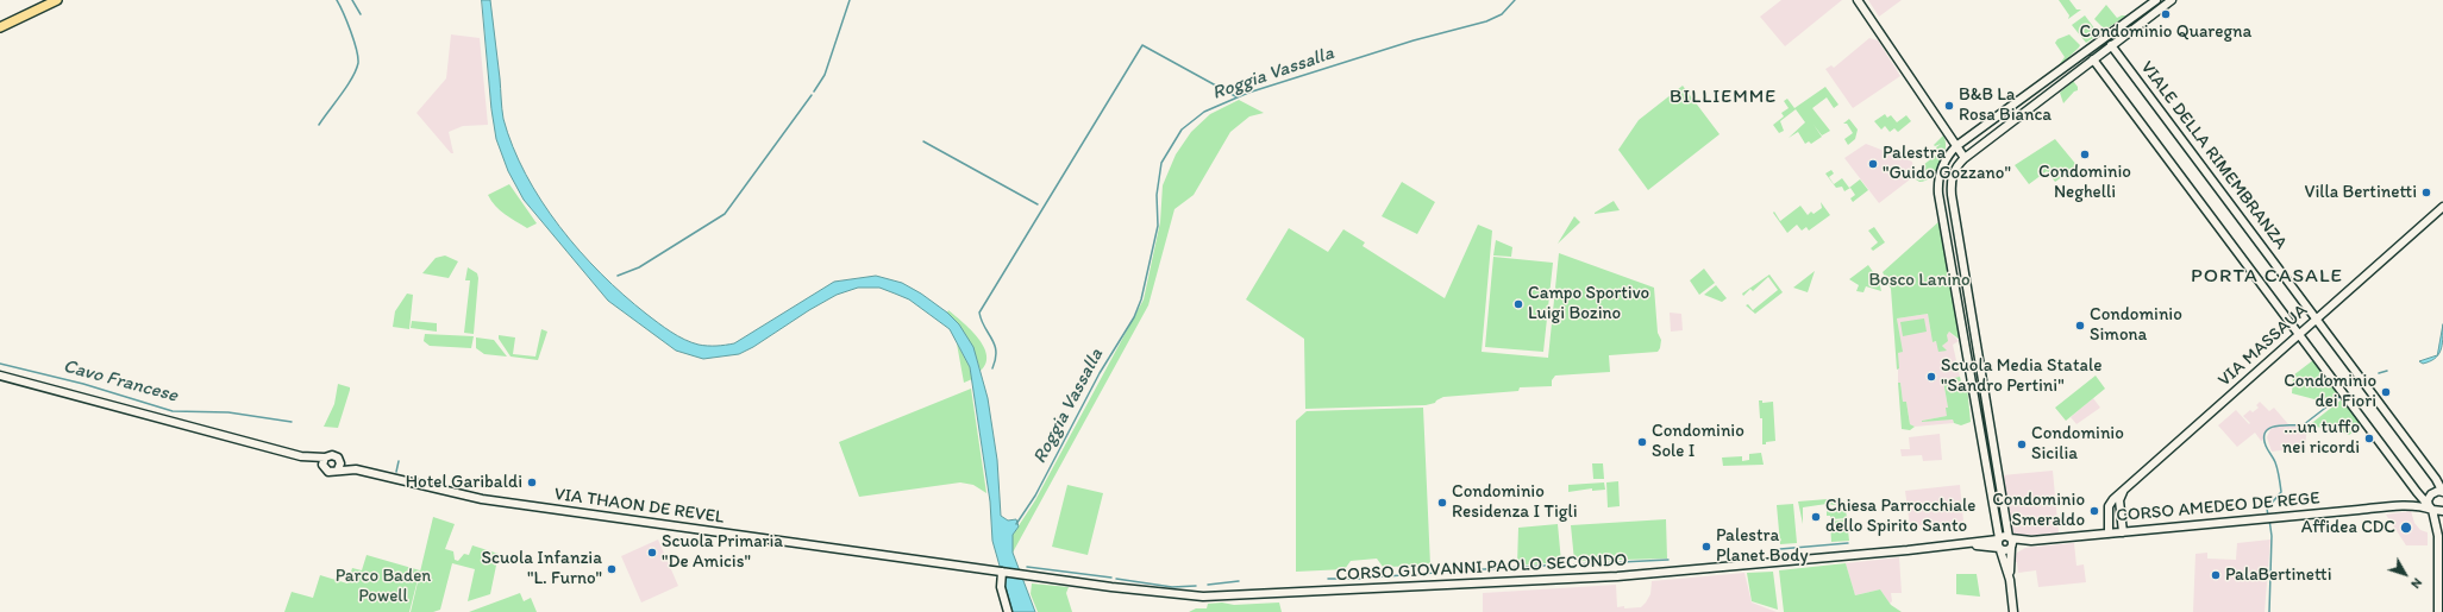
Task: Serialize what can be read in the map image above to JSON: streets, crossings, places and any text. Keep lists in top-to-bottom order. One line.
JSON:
{"streets":{"main road":["VIALE DELLA RIMEMBRANZA","VIA MASSAUA","VIA THAON DE REVEL","CORSO AMEDEO DE REGE","CORSO GIOVANNI PAOLO SECONDO"]},"crossings":[["VIALE DELLA RIMEMBRANZA","VIA MASSAUA"],["VIA MASSAUA","CORSO AMEDEO DE REGE"],["VIA THAON DE REVEL","CORSO GIOVANNI PAOLO SECONDO"],["CORSO AMEDEO DE REGE","CORSO GIOVANNI PAOLO SECONDO"]],"districts":["BILLIEMME","PORTA CASALE"],"water":["Roggia Vassalla","Cavo Francese"],"parks":["Bosco Lanino","Parco Baden Powell"],"places":["Condominio Quaregna","B&B La Rosa Bianca","Condominio Neghelli","Palestra \"Guido Gozzano\"","Villa Bertinetti","Campo Sportivo Luigi Bozino","Condominio Simona","Scuola Media Statale \"Sandro Pertini\"","Condominio dei Fiori","...un tuffo nei ricordi","Condominio Sole I","Condominio Sicilia","Hotel Garibaldi","Condominio Residenza I Tigli","Condominio Smeraldo","Chiesa Parrocchiale dello Spirito Santo","Affidea CDC","Palestra Planet Body","Scuola Primaria \"De Amicis\"","Scuola Infanzia \"L. Furno\"","PalaBertinetti"],"north":"bottom right"}
